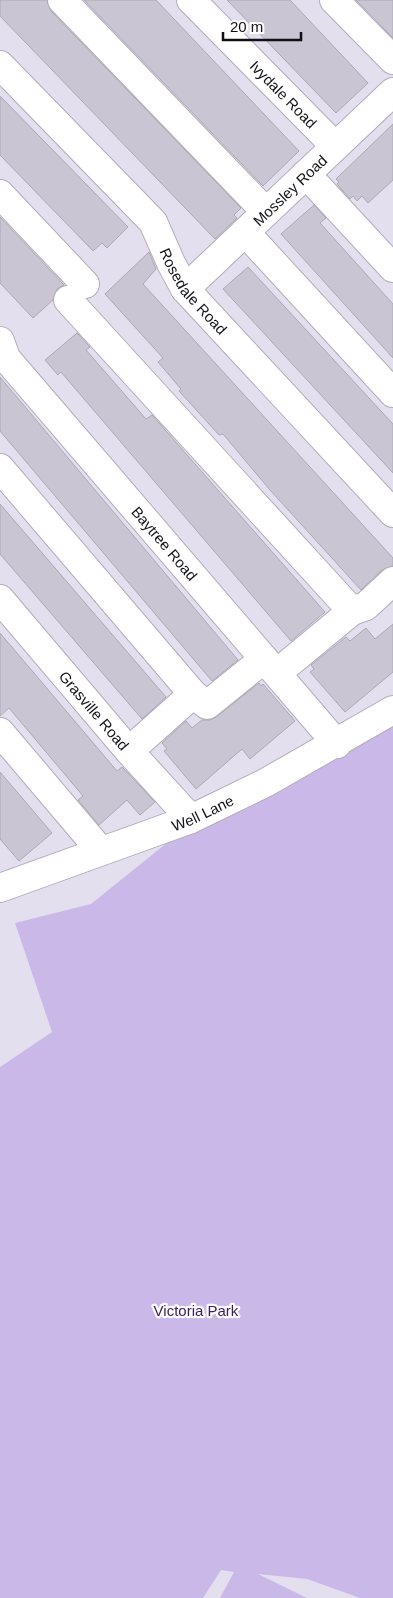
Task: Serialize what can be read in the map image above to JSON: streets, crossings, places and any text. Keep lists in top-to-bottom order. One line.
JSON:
{"streets":{"street":["Ivydale Road","Mossley Road","Rosedale Road","Baytree Road","Grasville Road","Well Lane"]},"crossings":[["Ivydale Road","Mossley Road"],["Mossley Road","Rosedale Road"],["Baytree Road","Well Lane"],["Grasville Road","Well Lane"]],"parks":["Victoria Park"],"scale_bar":"20 m"}
